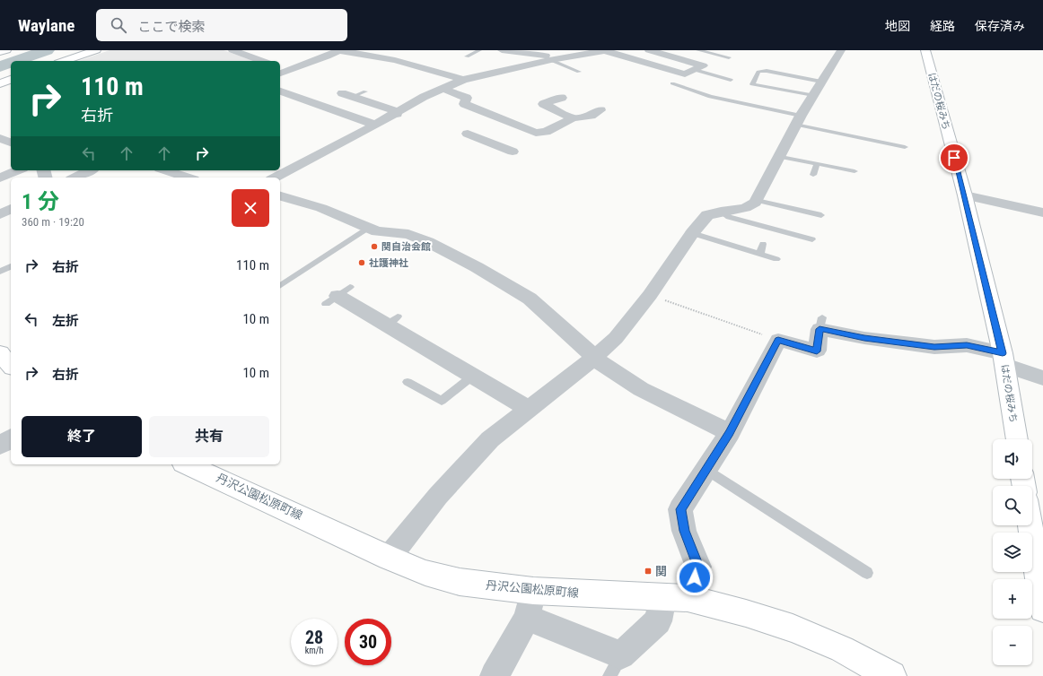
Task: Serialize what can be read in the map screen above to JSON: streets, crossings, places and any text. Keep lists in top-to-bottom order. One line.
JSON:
{"streets":{"main road":["はだの桜みち","丹沢公園松原町線"]},"places":{"other":["関自治会館","社護神社"],"transit":["関"]},"page":{"header":"Waylane","search":"ここで検索","nav":["地図","経路","保存済み"],"turn":["110 m","右折"],"heading":["1 分","360 m · 19:20"],"list":[{"name":"右折","value":"110 m"},{"name":"左折","value":"10 m"},{"name":"右折","value":"10 m"}],"buttons":["終了","共有"],"map_buttons":["+","−"],"speed":"28 km/h","limit":"30"}}
